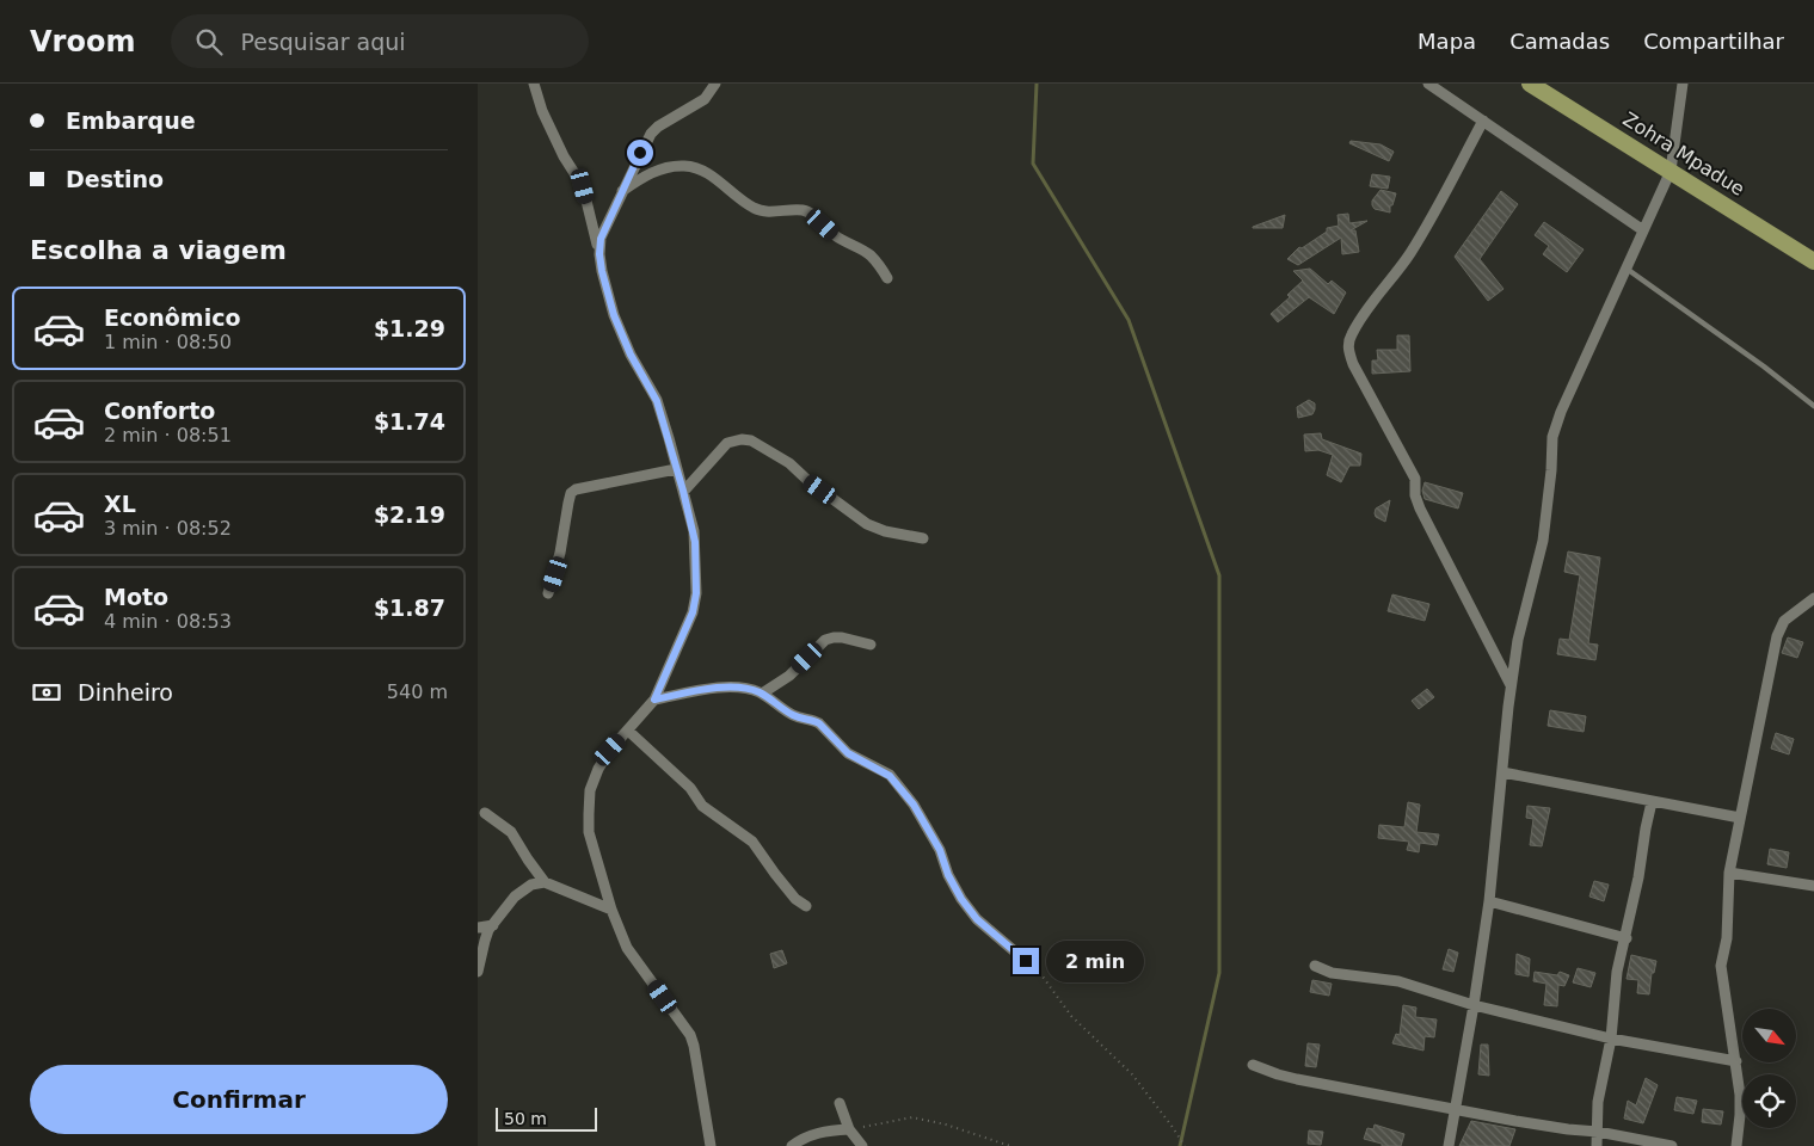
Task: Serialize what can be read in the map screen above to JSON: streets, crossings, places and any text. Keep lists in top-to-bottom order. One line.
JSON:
{"streets":{"highway":["Zohra Mpadue"]},"scale_bar":"50 m","north":"bottom right","page":{"header":"Vroom","search":"Pesquisar aqui","nav":["Mapa","Camadas","Compartilhar"],"banner":["Embarque","Destino"],"heading":"Escolha a viagem","list":[{"name":"Econômico","note":"1 min · 08:50","value":"$1.29"},{"name":"Conforto","note":"2 min · 08:51","value":"$1.74"},{"name":"XL","note":"3 min · 08:52","value":"$2.19"},{"name":"Moto","note":"4 min · 08:53","value":"$1.87"}],"pay":["Dinheiro","540 m"],"bubble":"2 min","buttons":"Confirmar","scale":"50 m"}}
